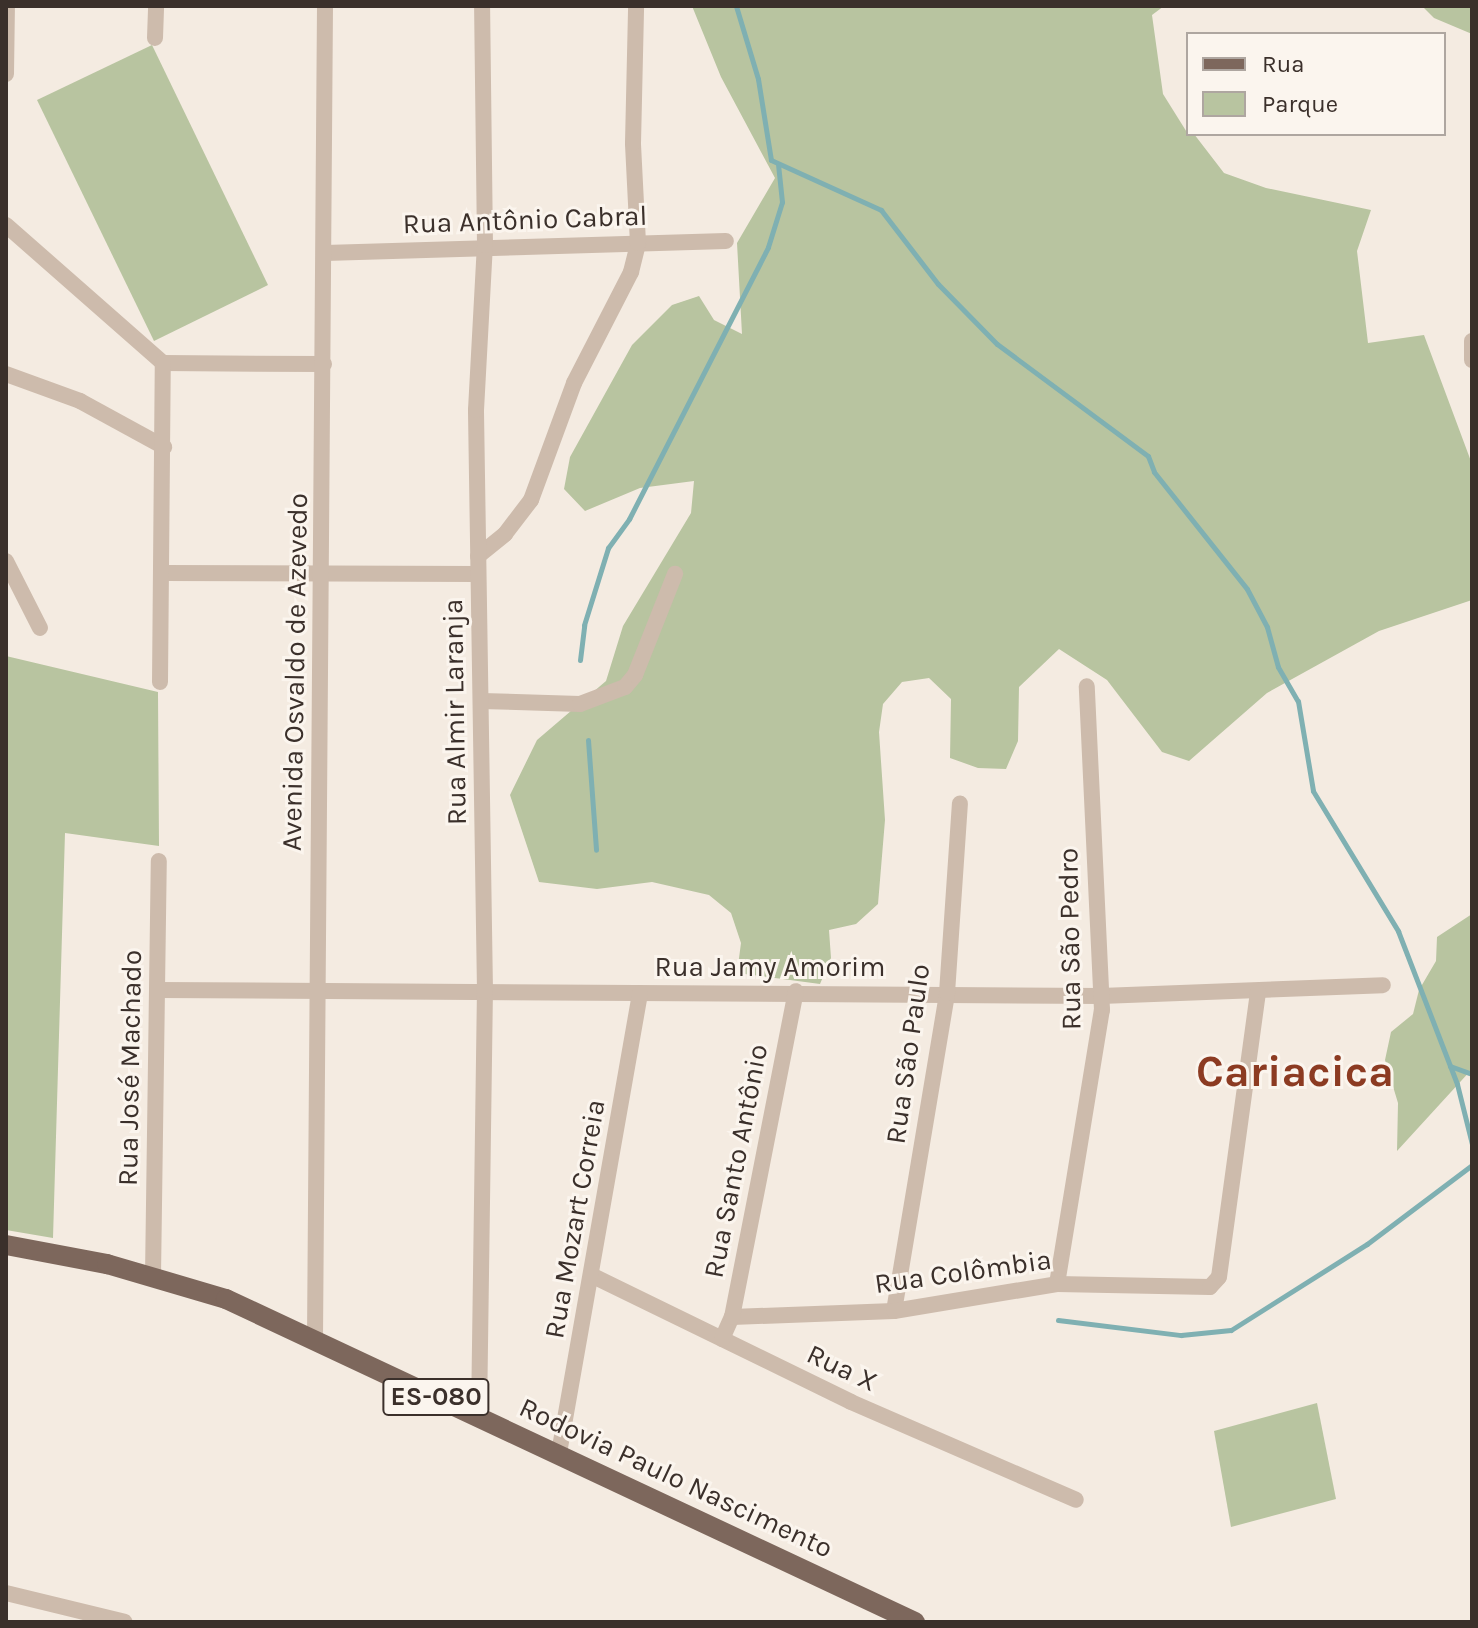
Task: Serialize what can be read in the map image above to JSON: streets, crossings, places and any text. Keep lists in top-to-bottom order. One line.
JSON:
{"streets":{"main road":["ES-080","Rodovia Paulo Nascimento"],"street":["Rua Antônio Cabral","Avenida Osvaldo de Azevedo","Rua Almir Laranja","Rua São Pedro","Rua Jamy Amorim","Rua São Paulo","Rua José Machado","Rua Santo Antônio","Rua Mozart Correia","Rua Colômbia","Rua X"]},"crossings":[["Rua Antônio Cabral","Avenida Osvaldo de Azevedo"],["Rua Antônio Cabral","Rua Almir Laranja"],["Avenida Osvaldo de Azevedo","Rua Jamy Amorim"],["Avenida Osvaldo de Azevedo","Rodovia Paulo Nascimento"],["Rua Almir Laranja","Rua Jamy Amorim"],["Rua Almir Laranja","Rodovia Paulo Nascimento"],["Rua São Pedro","Rua Jamy Amorim"],["Rua São Pedro","Rua Colômbia"],["Rua Jamy Amorim","Rua São Paulo"],["Rua Jamy Amorim","Rua José Machado"],["Rua Jamy Amorim","Rua Santo Antônio"],["Rua Jamy Amorim","Rua Mozart Correia"],["Rua Jamy Amorim","Rua Colômbia"],["Rua São Paulo","Rua Colômbia"],["Rua José Machado","Rodovia Paulo Nascimento"],["Rua Santo Antônio","Rua Colômbia"],["Rua Santo Antônio","Rua X"],["Rua Mozart Correia","Rua X"],["Rua Mozart Correia","Rodovia Paulo Nascimento"]],"districts":["Cariacica"],"legend":["Rua","Parque"]}
